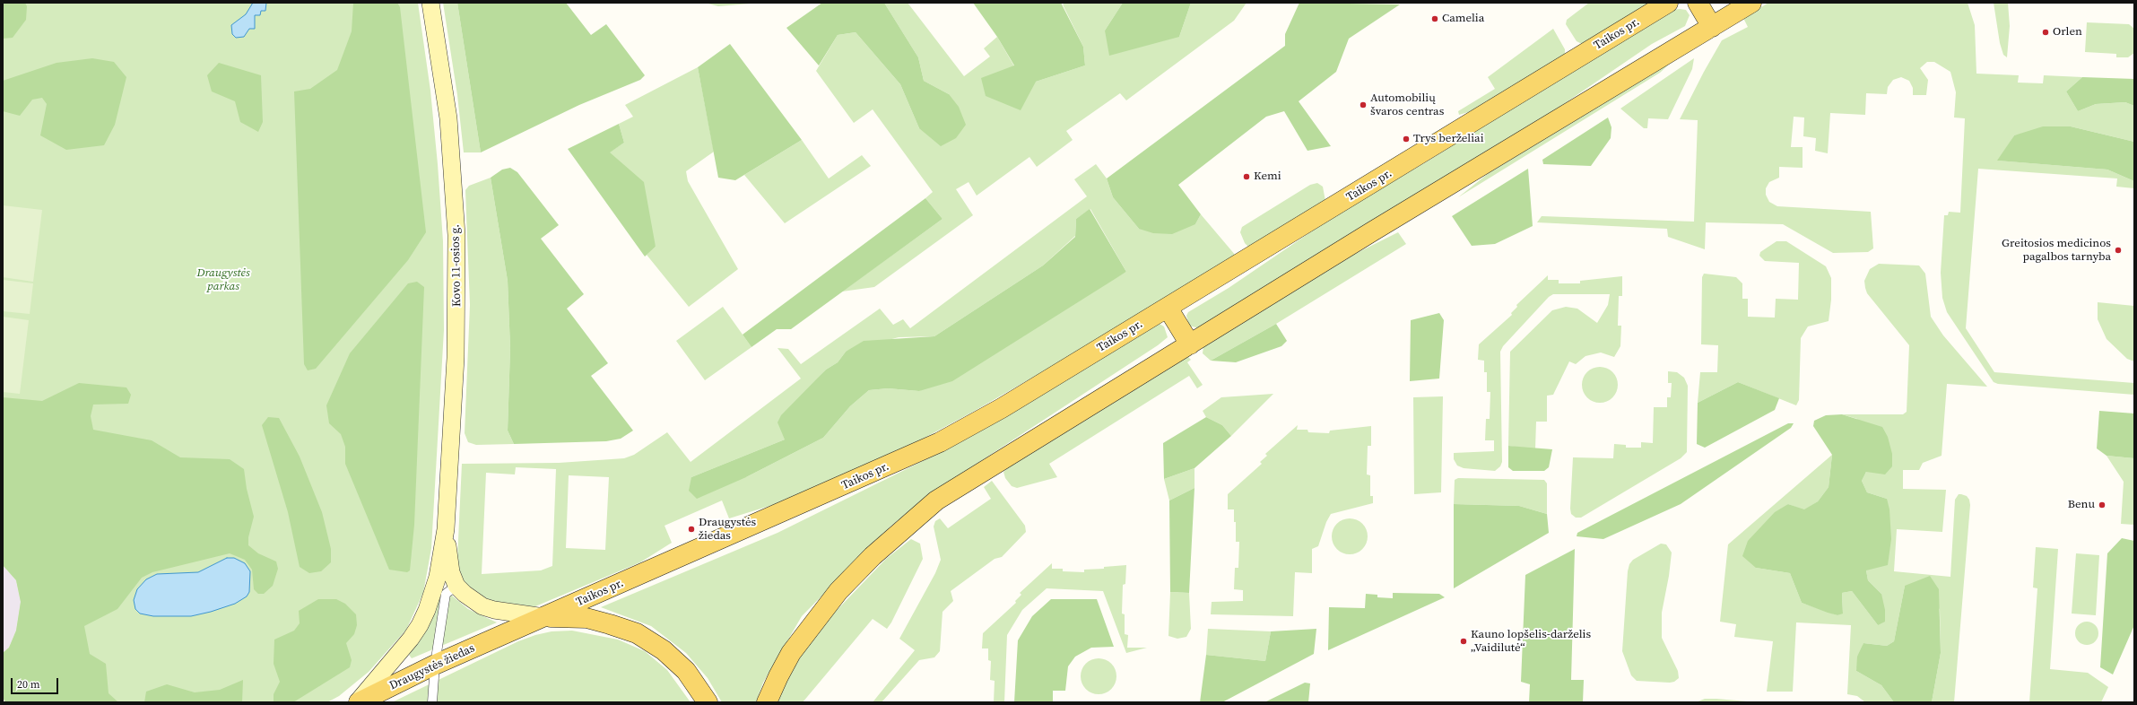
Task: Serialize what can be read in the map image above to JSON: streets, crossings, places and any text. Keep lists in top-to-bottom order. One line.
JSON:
{"streets":{"main road":["Taikos pr.","Kovo 11-osios g.","Draugystės žiedas"]},"crossings":[["Taikos pr.","Draugystės žiedas"],["Kovo 11-osios g.","Draugystės žiedas"]],"parks":["Draugystės parkas"],"places":["Camelia","Orlen","Automobilių švaros centras","Trys berželiai","Kemi","Greitosios medicinos pagalbos tarnyba","Benu","Draugystės žiedas","Kauno lopšelis-darželis „Vaidilutė“"],"scale_bar":"20 m"}
